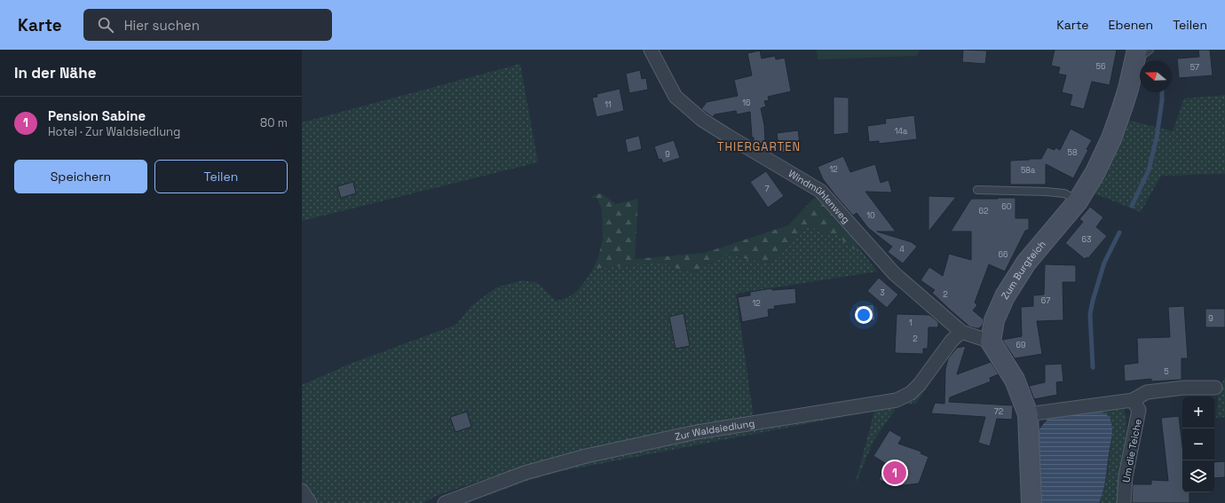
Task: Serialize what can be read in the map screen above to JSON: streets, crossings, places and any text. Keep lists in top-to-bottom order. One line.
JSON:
{"streets":{"street":["Windmühlenweg","Zum Burgteich","Zur Waldsiedlung","Um die Teiche"]},"crossings":[["Windmühlenweg","Zum Burgteich"],["Windmühlenweg","Zur Waldsiedlung"]],"districts":["THIERGARTEN"],"house_numbers":["56","57","16","11","14a","58","9","12","58a","7","60","62","10","63","4","66","3","2","67","12","9","1","2","69","5","72"],"north":"left","page":{"header":"Karte","search":"Hier suchen","nav":["Karte","Ebenen","Teilen"],"heading":"In der Nähe","list":[{"mark":"1","name":"Pension Sabine","note":"Hotel · Zur Waldsiedlung","value":"80 m"}],"buttons":["Speichern","Teilen"],"map_buttons":["+","−"],"pins":"1"}}
